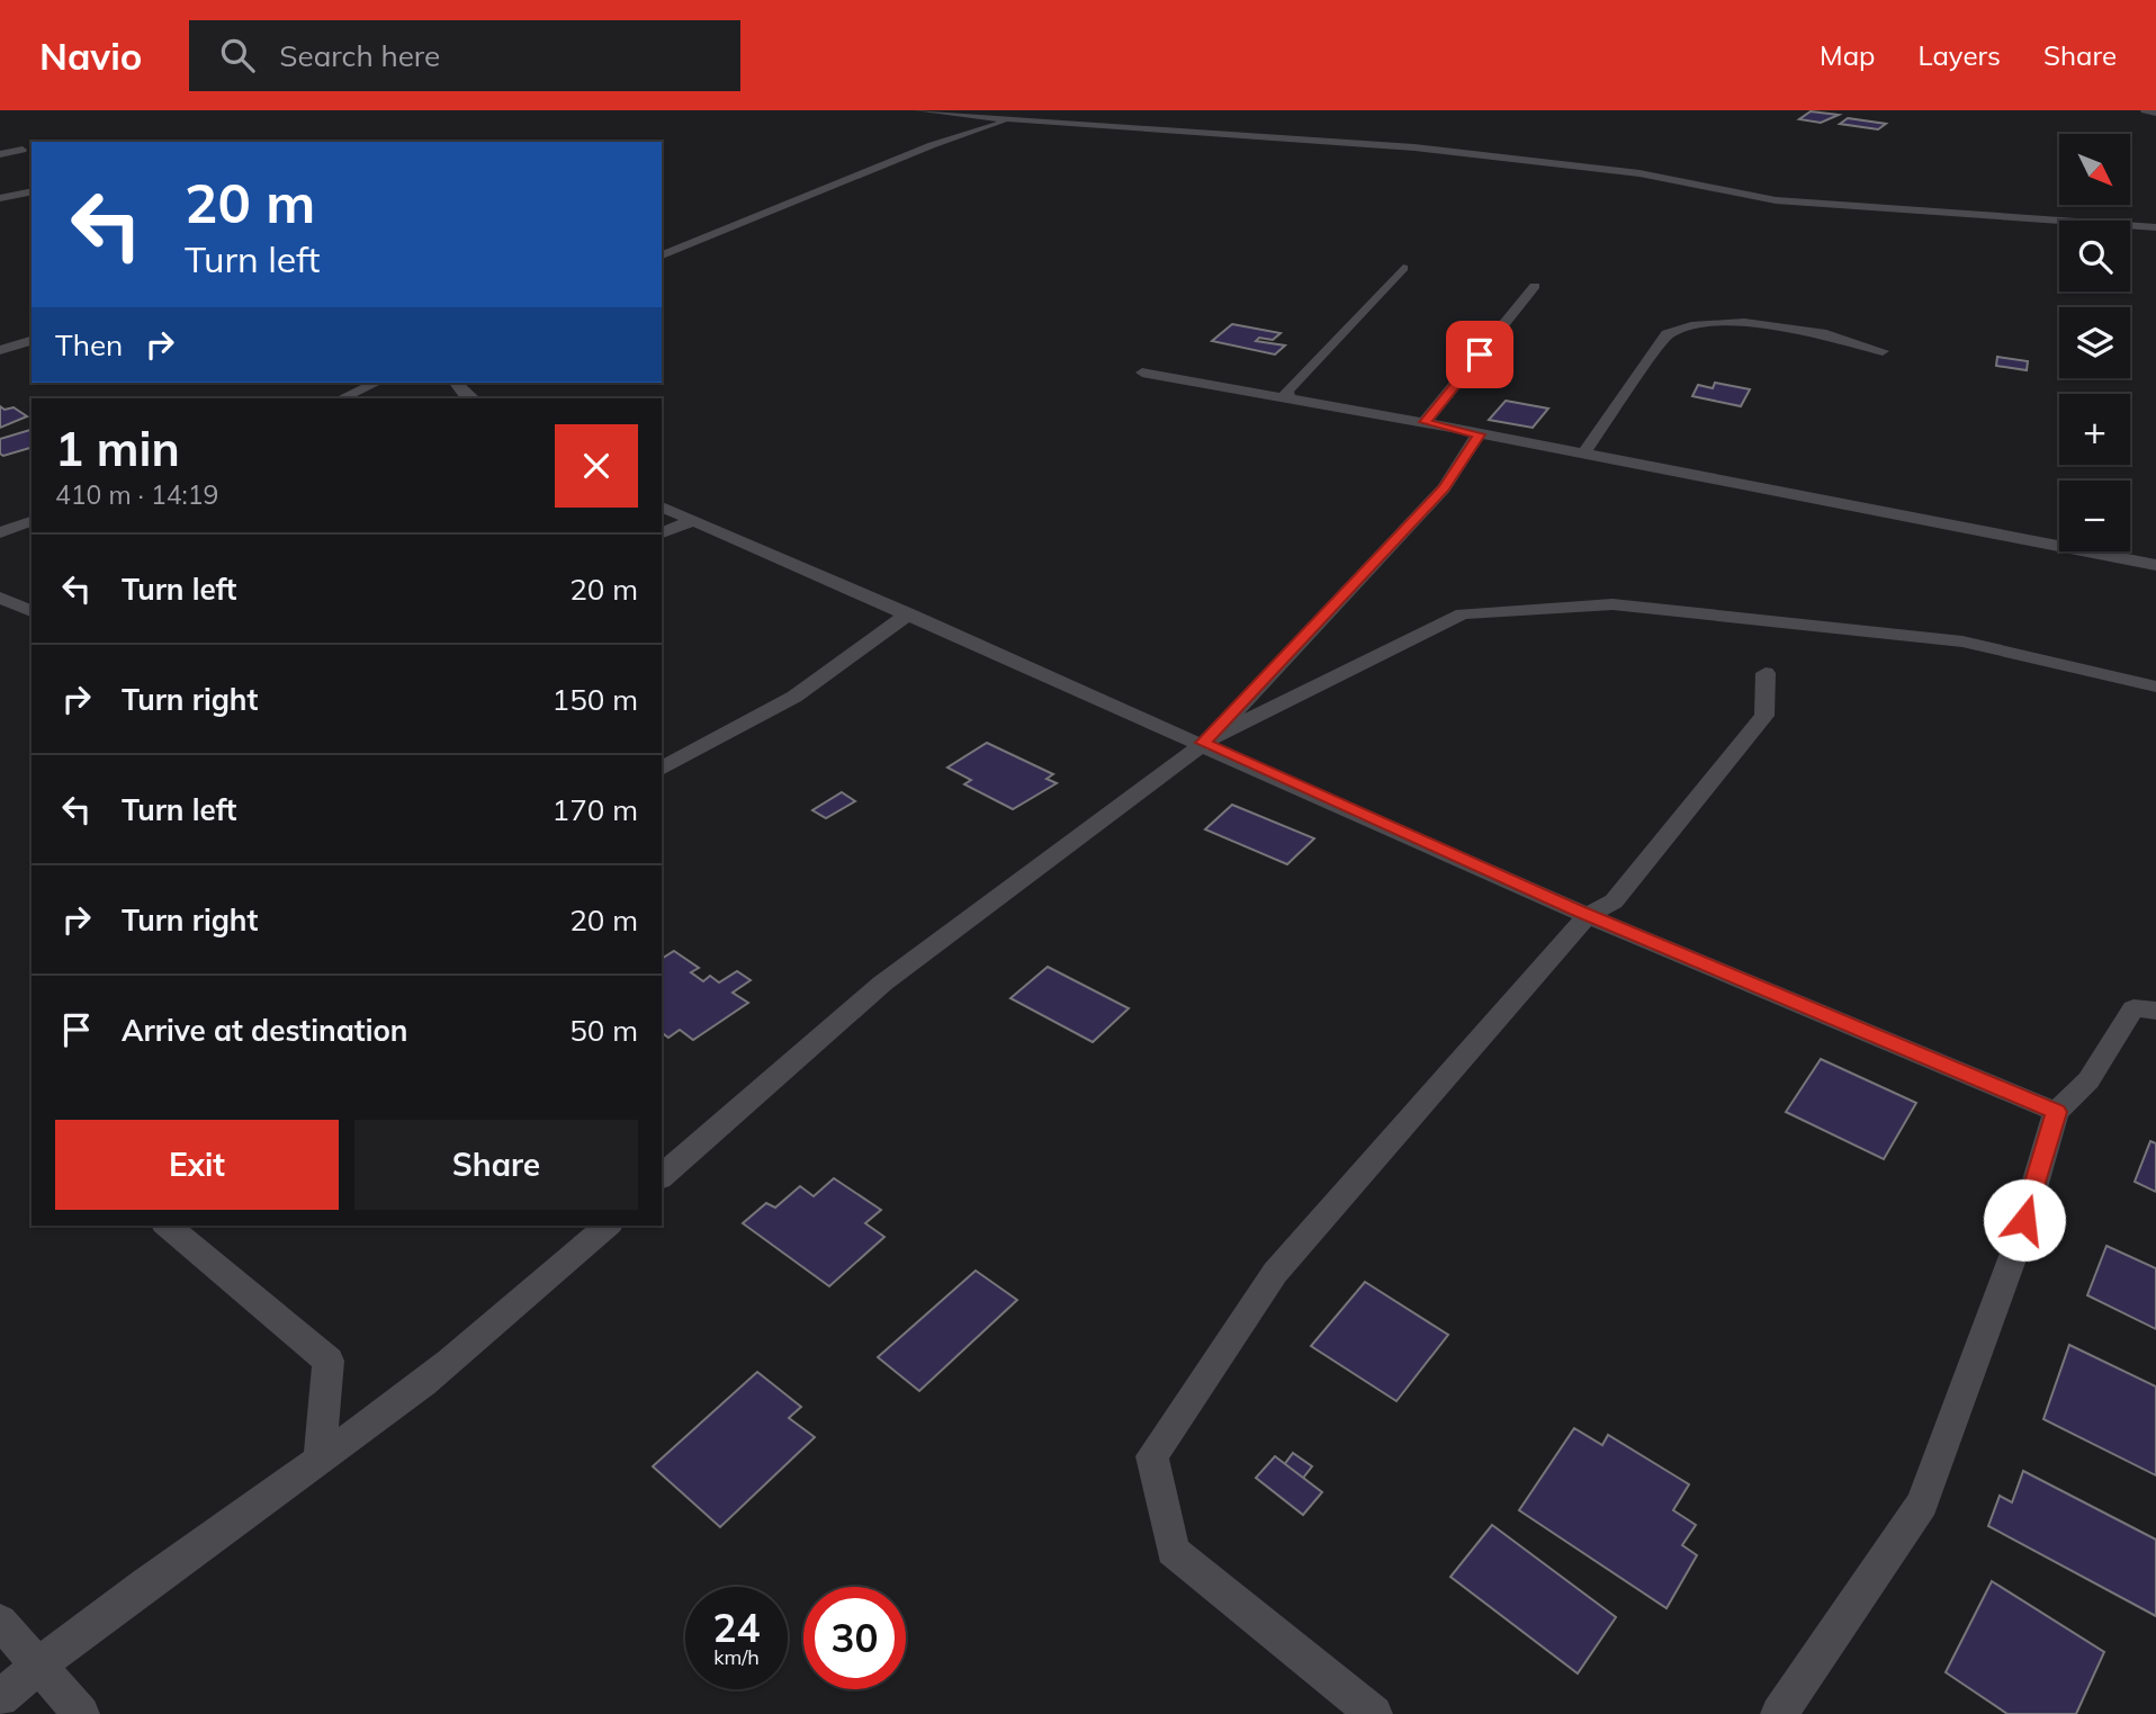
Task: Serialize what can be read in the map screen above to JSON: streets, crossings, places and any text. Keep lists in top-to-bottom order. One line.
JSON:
{"north":"bottom right","page":{"header":"Navio","search":"Search here","nav":["Map","Layers","Share"],"map_buttons":["+","−"],"turn":["20 m","Turn left"],"then":"Then","heading":["1 min","410 m · 14:19"],"list":[{"name":"Turn left","value":"20 m"},{"name":"Turn right","value":"150 m"},{"name":"Turn left","value":"170 m"},{"name":"Turn right","value":"20 m"},{"name":"Arrive at destination","value":"50 m"}],"buttons":["Exit","Share"],"speed":"24 km/h","limit":"30"}}
